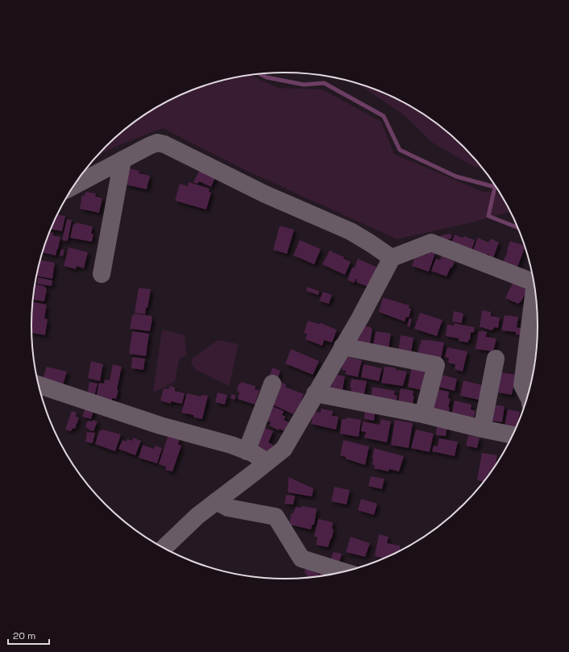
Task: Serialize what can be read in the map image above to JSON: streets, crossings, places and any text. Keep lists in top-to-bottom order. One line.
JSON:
{"scale_bar":"20 m"}
